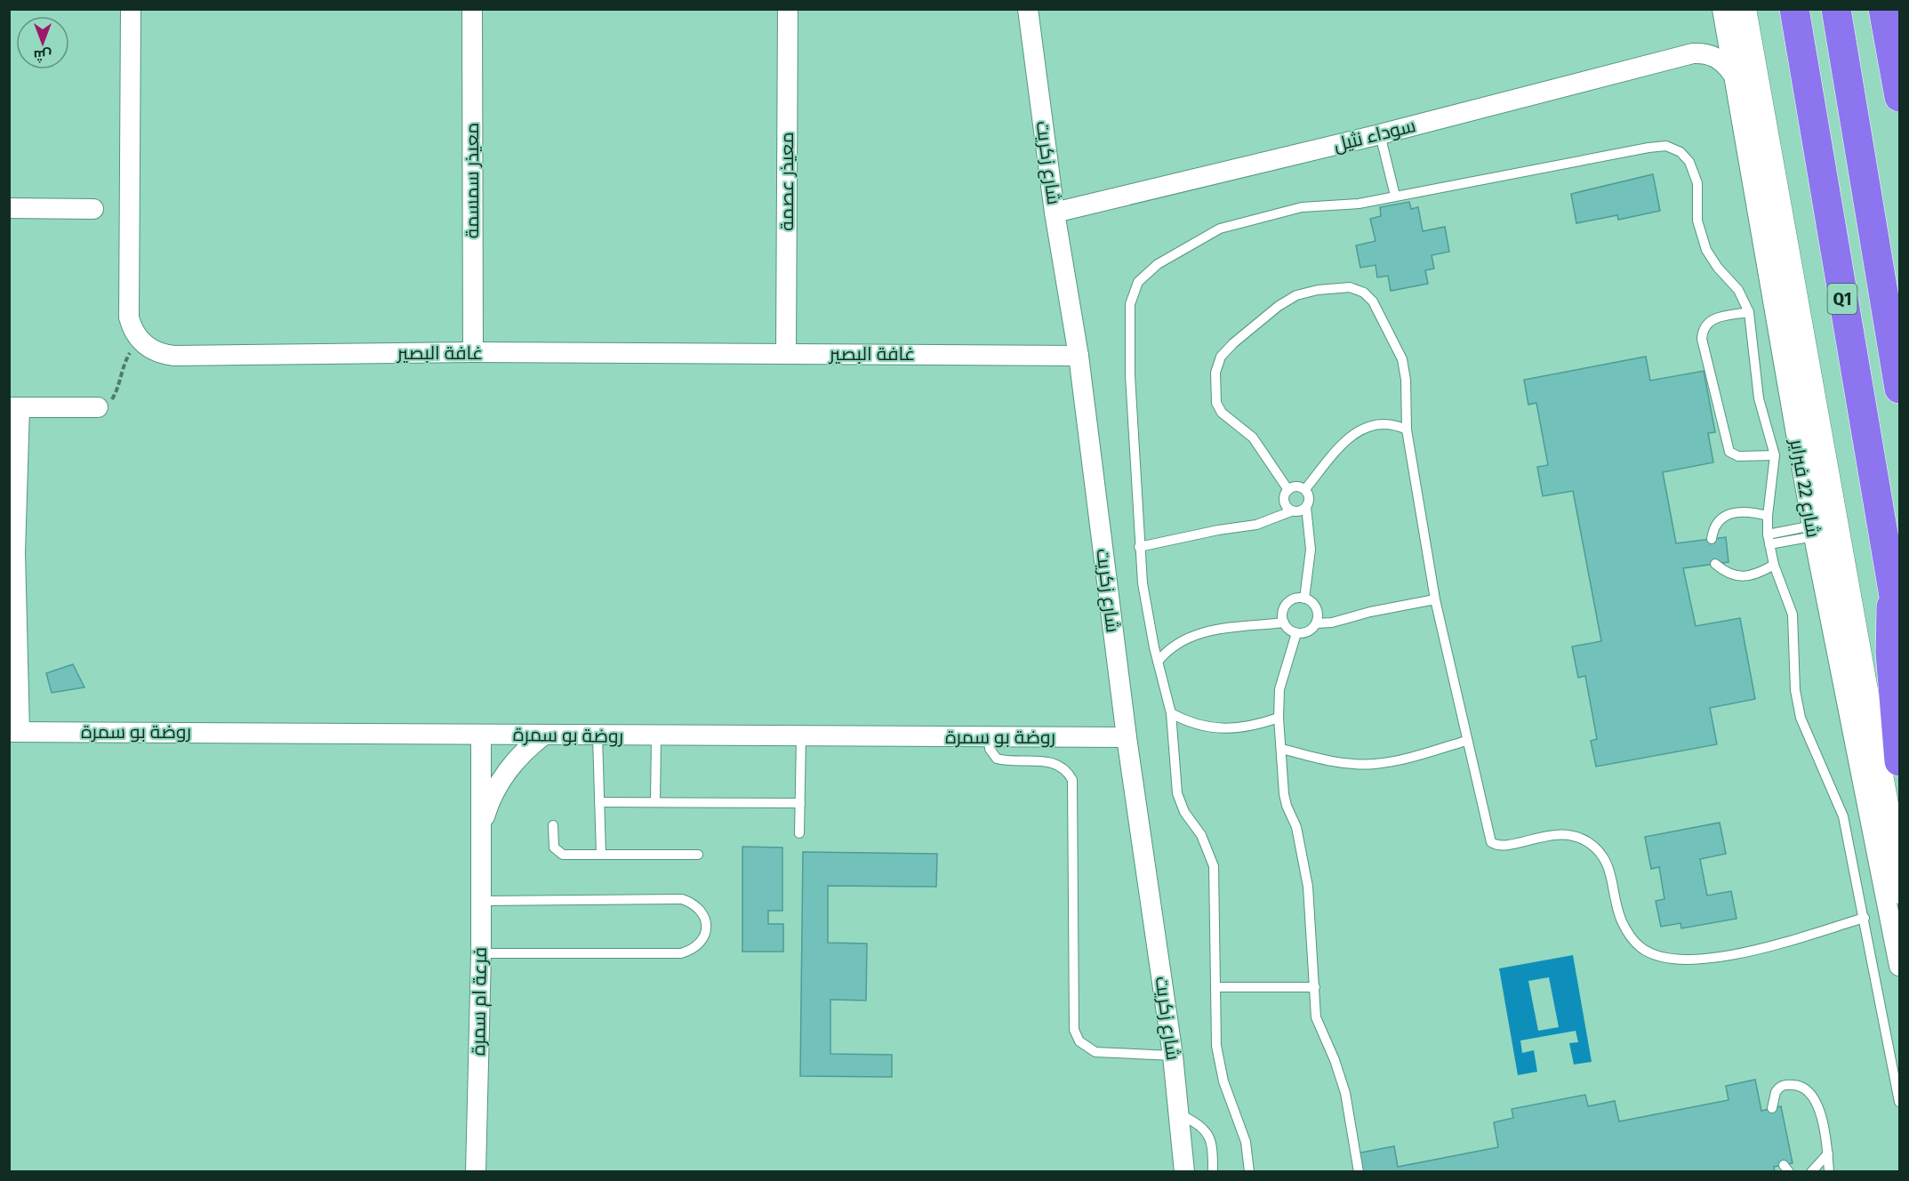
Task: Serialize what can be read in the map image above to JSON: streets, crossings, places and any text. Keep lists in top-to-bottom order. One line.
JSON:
{"streets":{"highway":["Q1"],"main road":["شارع 22 فبراير"],"street":["سوداء نثيل","شارع زكريت","معيذر سمسمة","معيذر عصمة","غافة البصير","روضة بو سمرة","فرعة ام سمرة"]},"crossings":[["سوداء نثيل","شارع زكريت"],["سوداء نثيل","شارع 22 فبراير"],["شارع زكريت","غافة البصير"],["شارع زكريت","روضة بو سمرة"],["معيذر سمسمة","غافة البصير"],["معيذر عصمة","غافة البصير"],["روضة بو سمرة","فرعة ام سمرة"]],"north":"bottom"}
